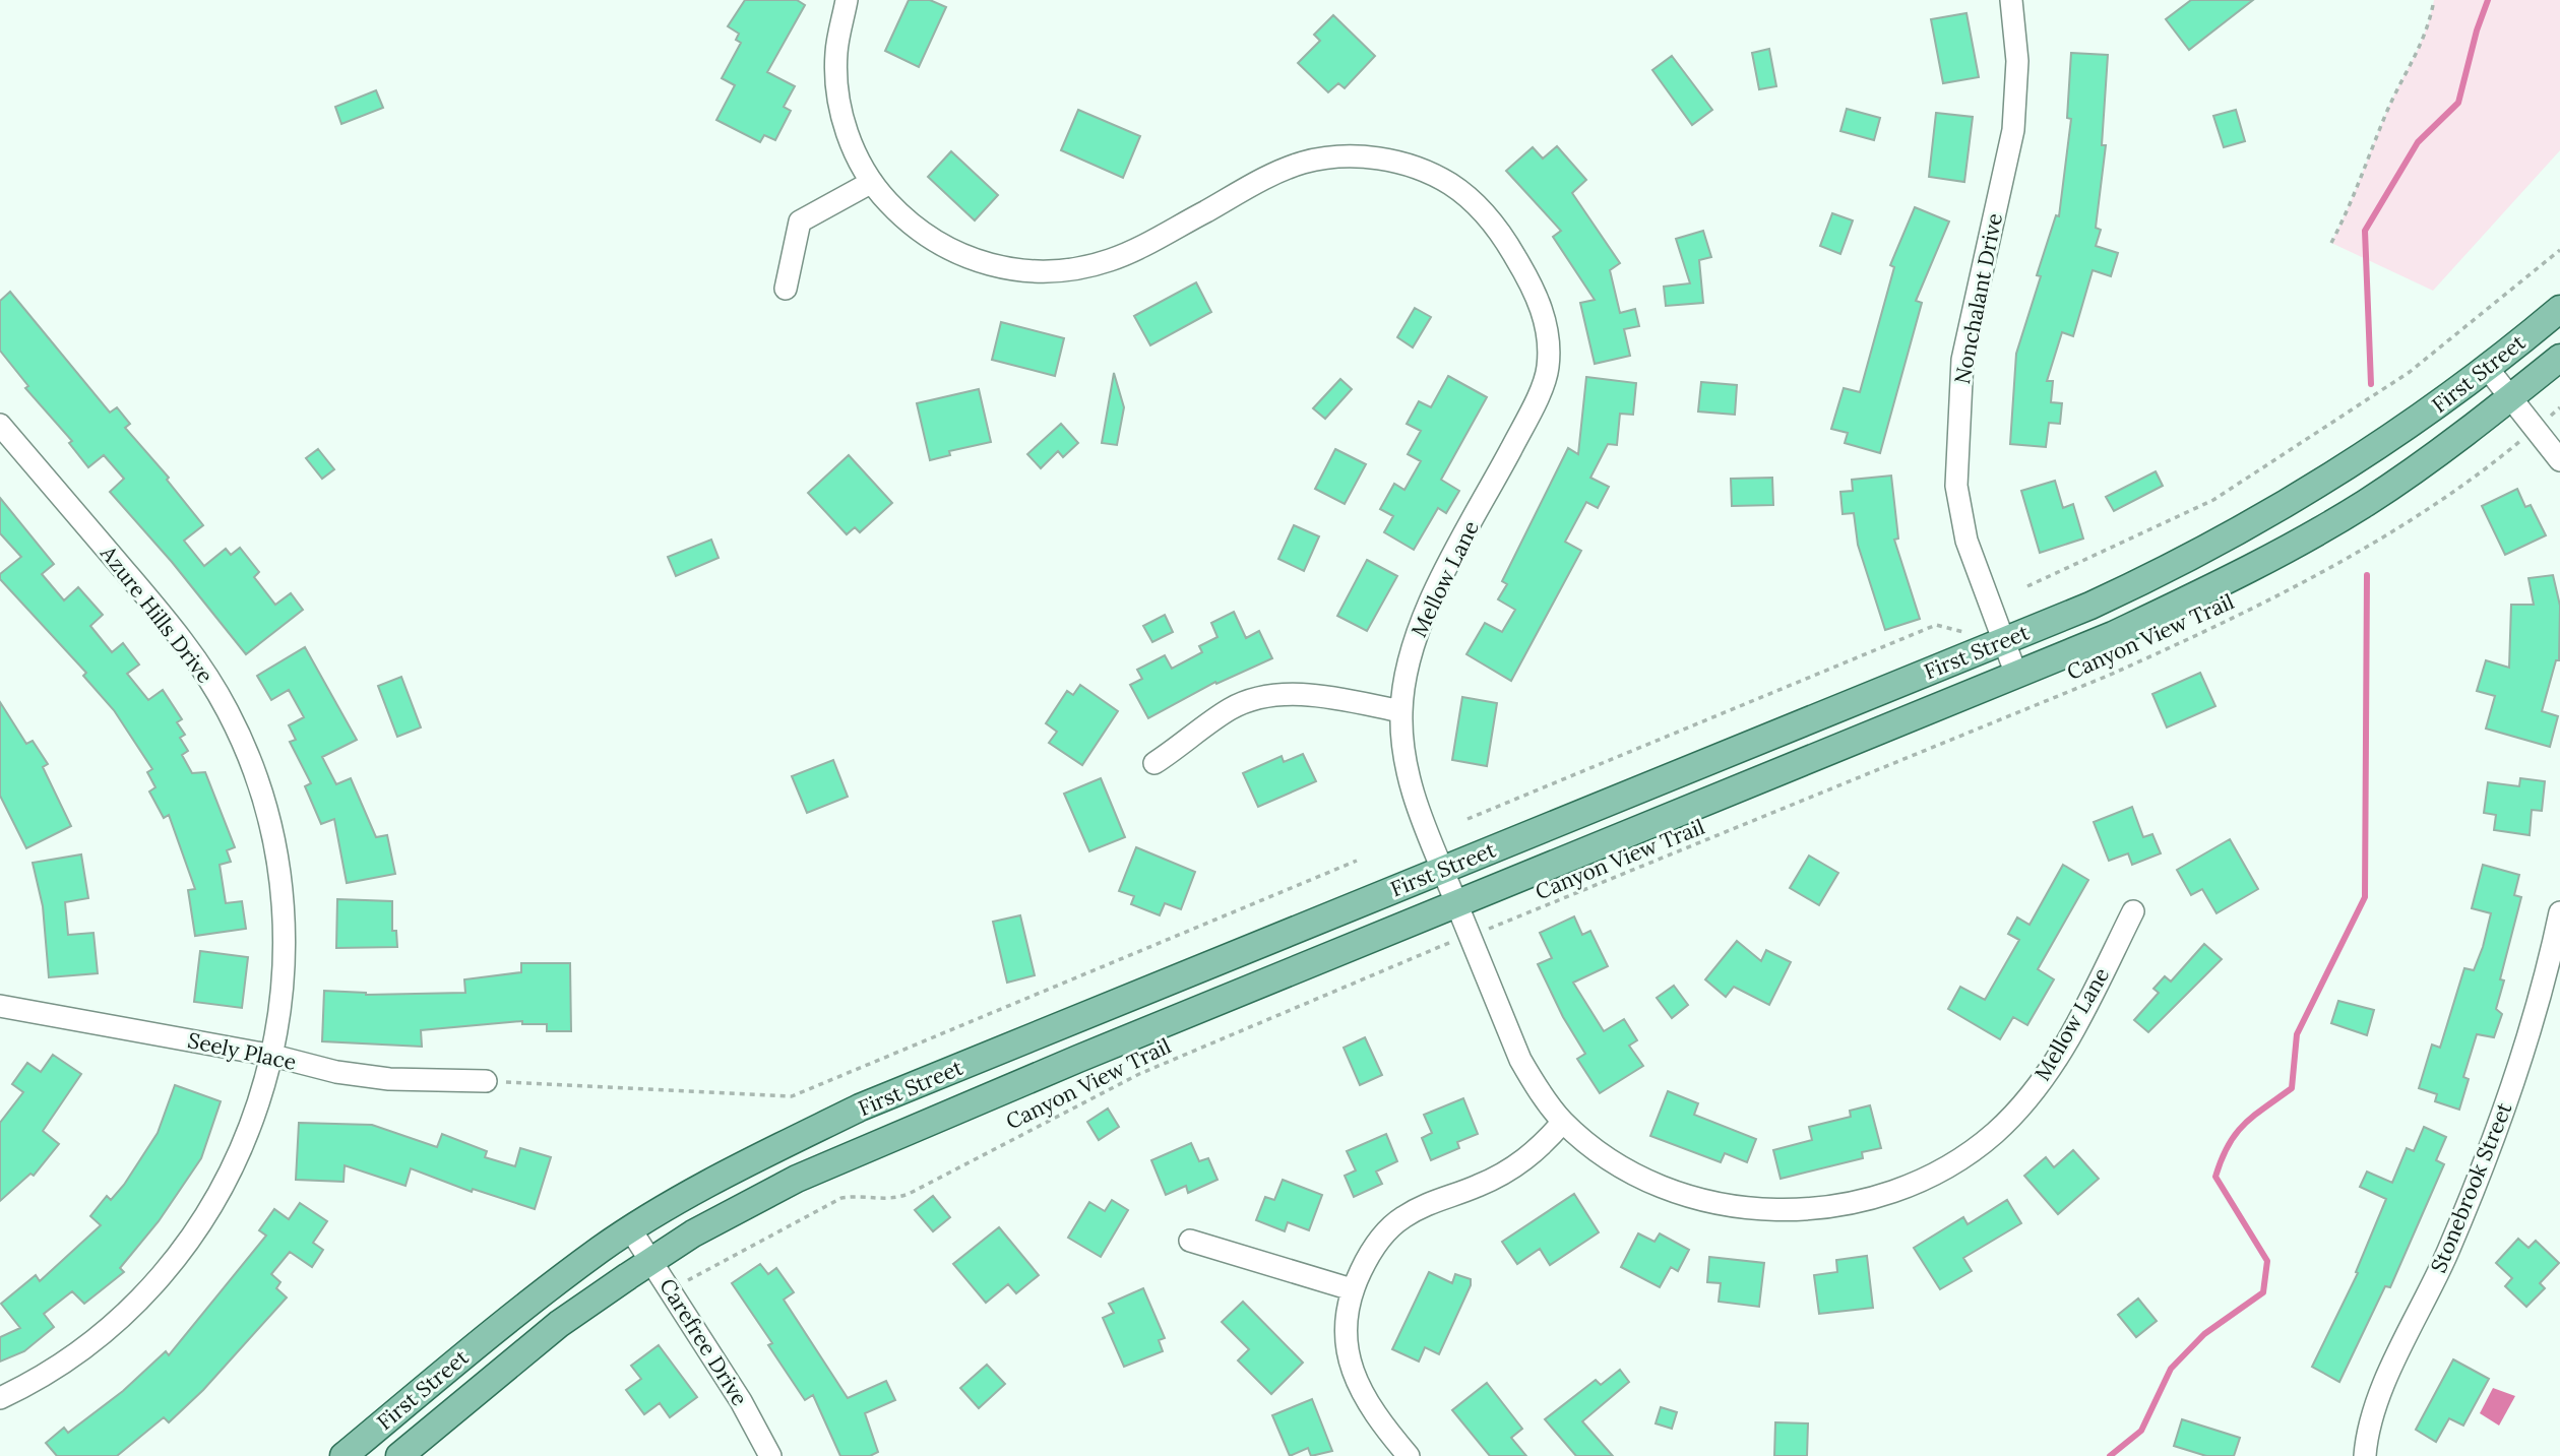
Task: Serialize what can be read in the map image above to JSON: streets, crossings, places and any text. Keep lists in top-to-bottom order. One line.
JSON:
{"streets":{"main road":["First Street"],"street":["Nonchalant Drive","Mellow Lane","Azure Hills Drive","Seely Place","Stonebrook Street","Carefree Drive"],"path":["Canyon View Trail"]},"crossings":[["Nonchalant Drive","First Street"],["First Street","Mellow Lane"],["First Street","Carefree Drive"],["Mellow Lane","Canyon View Trail"],["Azure Hills Drive","Seely Place"],["Canyon View Trail","Carefree Drive"]]}
